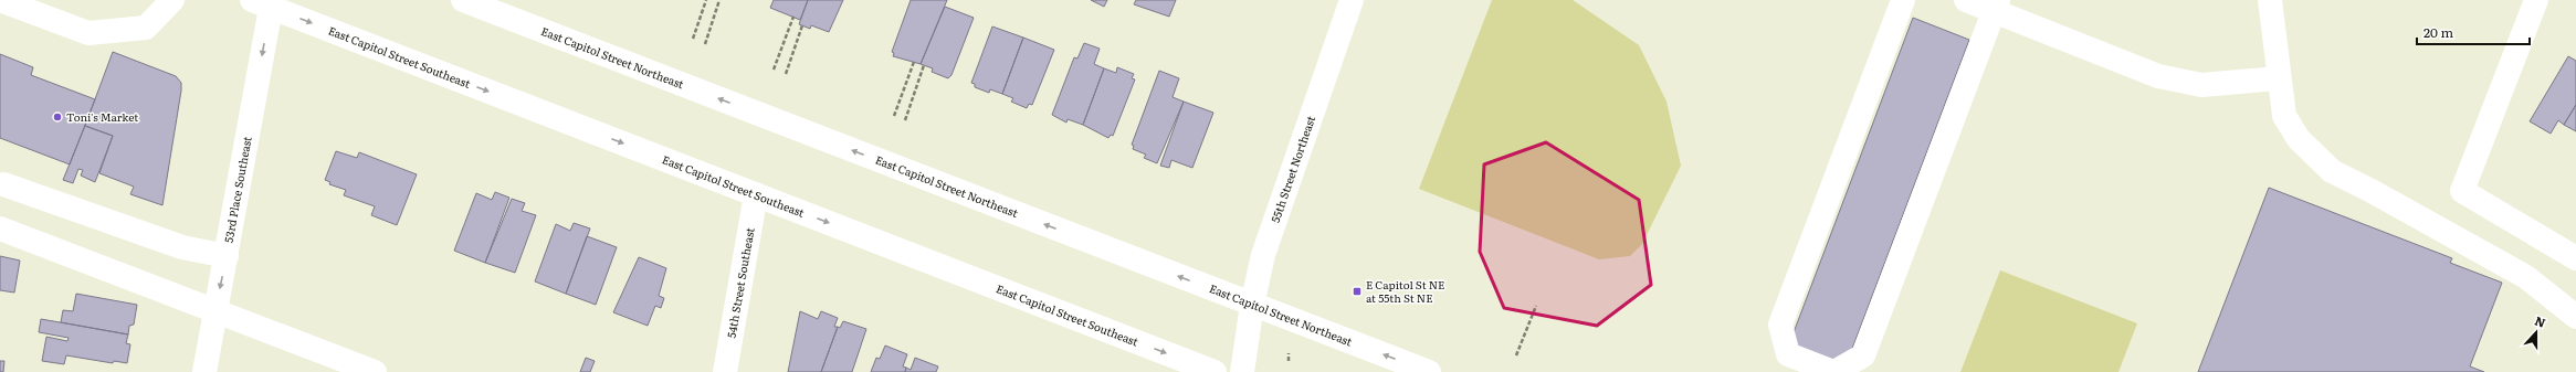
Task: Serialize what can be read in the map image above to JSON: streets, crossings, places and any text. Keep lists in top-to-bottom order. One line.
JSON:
{"streets":{"main road":["East Capitol Street Southeast","East Capitol Street Northeast","55th Street Northeast","53rd Place Southeast","54th Street Southeast"]},"crossings":[["East Capitol Street Southeast","53rd Place Southeast"],["East Capitol Street Southeast","54th Street Southeast"],["East Capitol Street Northeast","55th Street Northeast"]],"one_way":["East Capitol Street Southeast","East Capitol Street Northeast","53rd Place Southeast"],"places":{"other":["Toni's Market"],"transit":["E Capitol St NE at 55th St NE"]},"scale_bar":"20 m","north":"top"}
